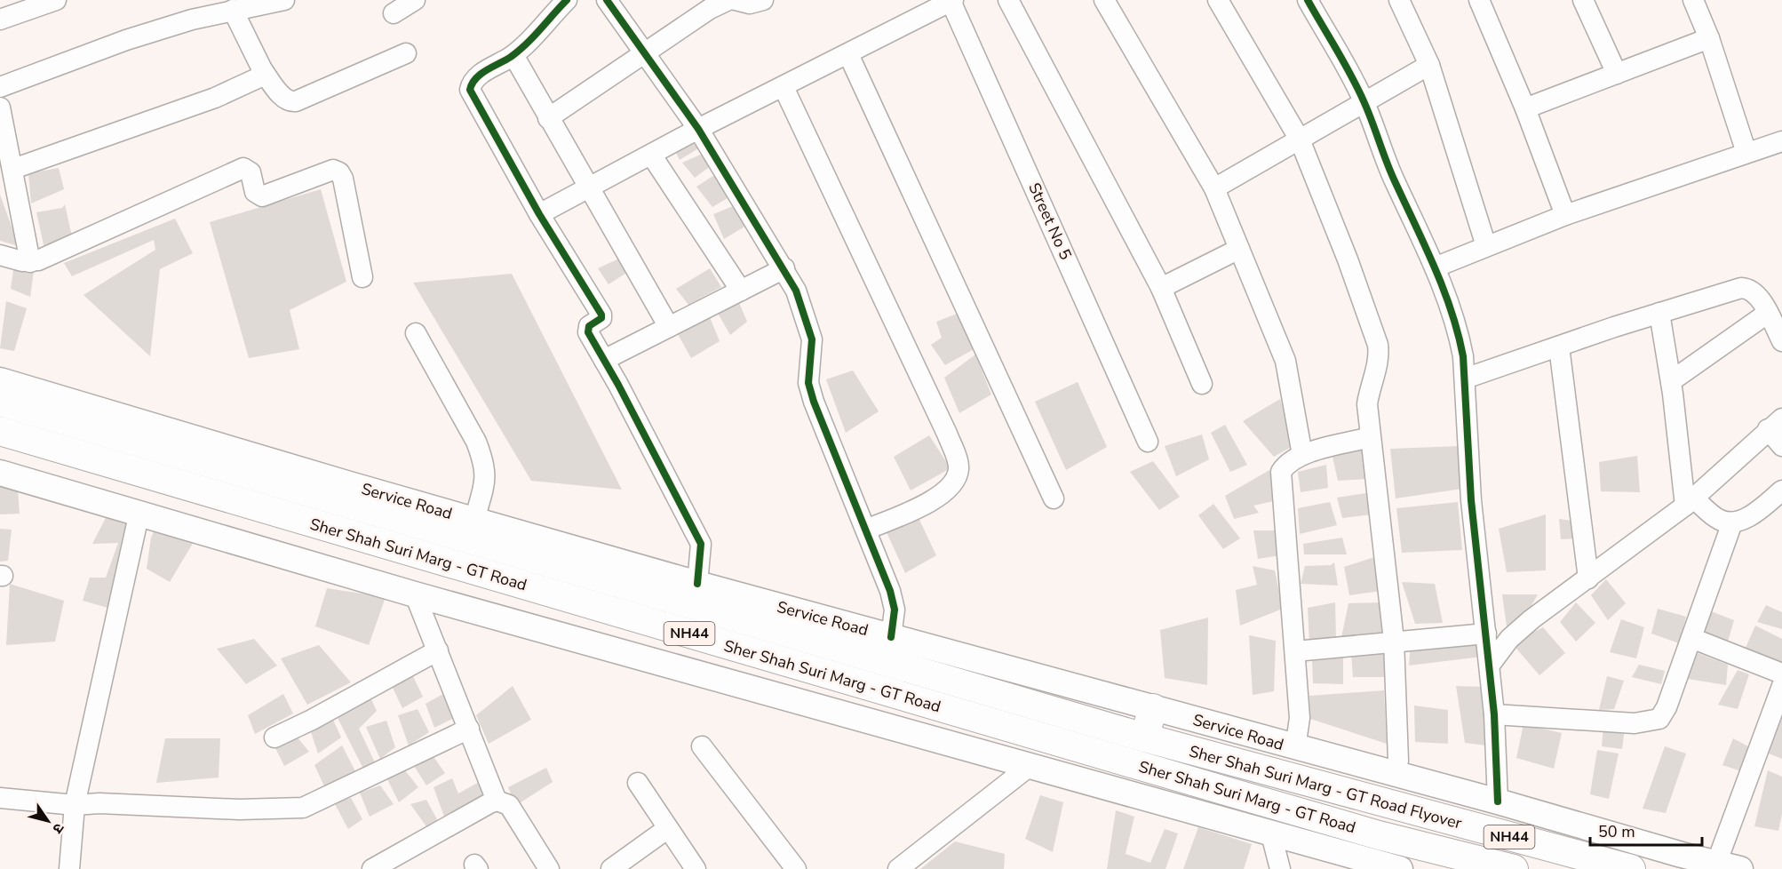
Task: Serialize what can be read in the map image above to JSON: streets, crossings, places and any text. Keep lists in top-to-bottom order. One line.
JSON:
{"streets":{"highway":["Sher Shah Suri Marg - GT Road","NH44","Sher Shah Suri Marg - GT Road Flyover"],"main road":["Service Road"],"street":["Street No 5"]},"crossings":[["Sher Shah Suri Marg - GT Road","Sher Shah Suri Marg - GT Road Flyover"]],"scale_bar":"50 m","north":"bottom right"}
